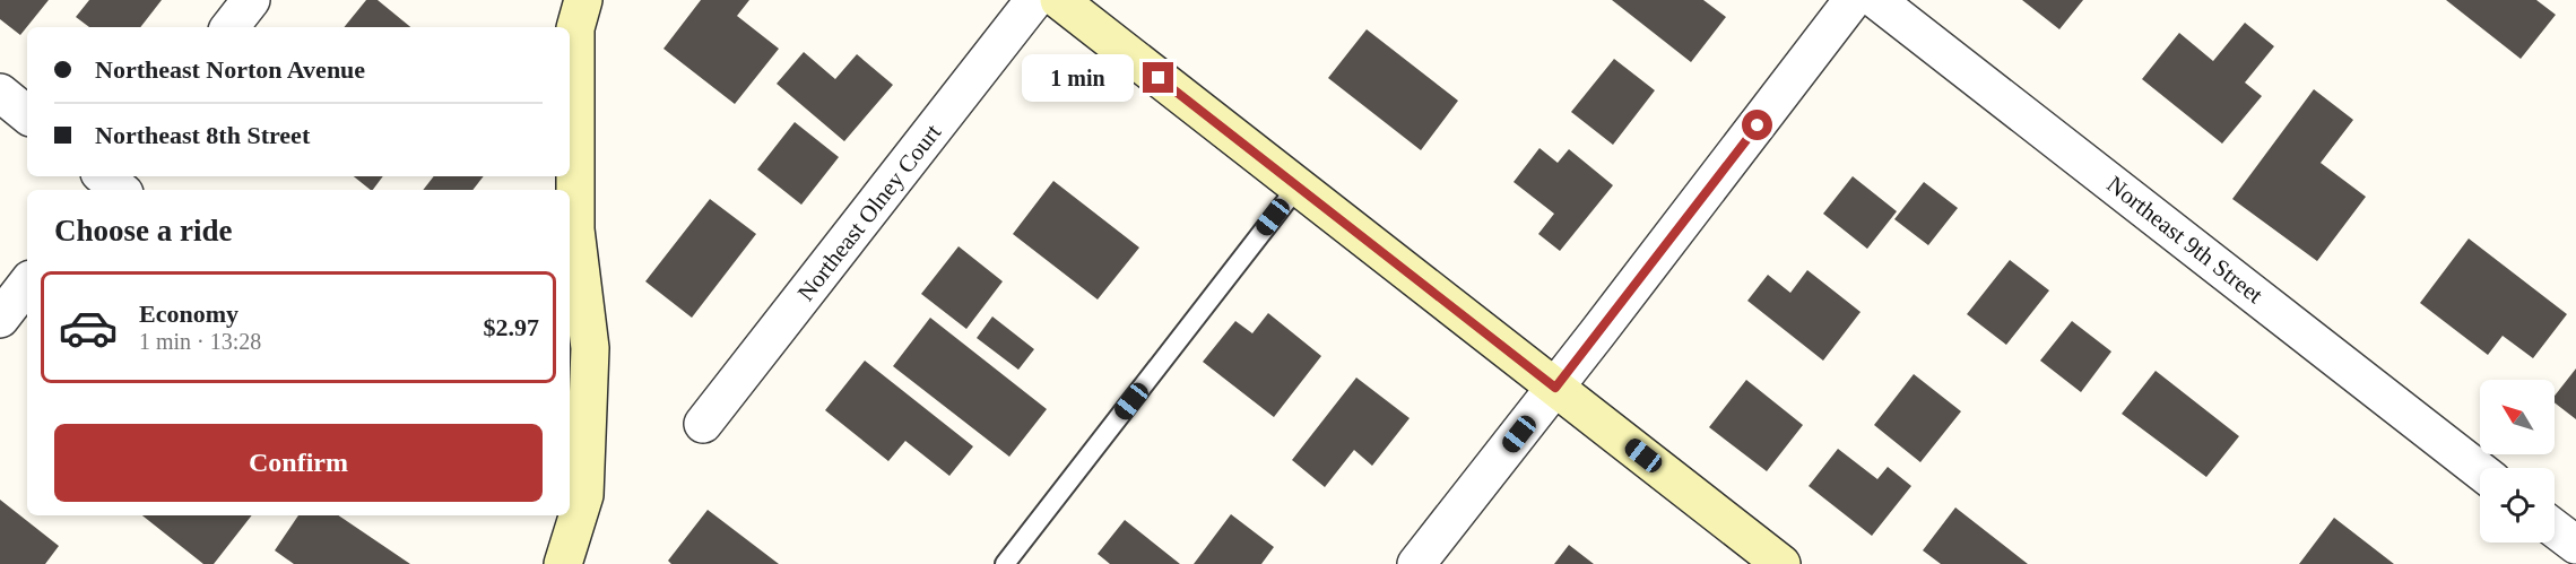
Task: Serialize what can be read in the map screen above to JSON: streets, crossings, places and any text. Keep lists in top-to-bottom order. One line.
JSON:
{"streets":{"street":["Northeast Olney Court","Northeast 9th Street"]},"north":"top left","page":{"banner":["Northeast Norton Avenue","Northeast 8th Street"],"bubble":"1 min","heading":"Choose a ride","list":[{"name":"Economy","note":"1 min · 13:28","value":"$2.97"}],"buttons":"Confirm"}}
